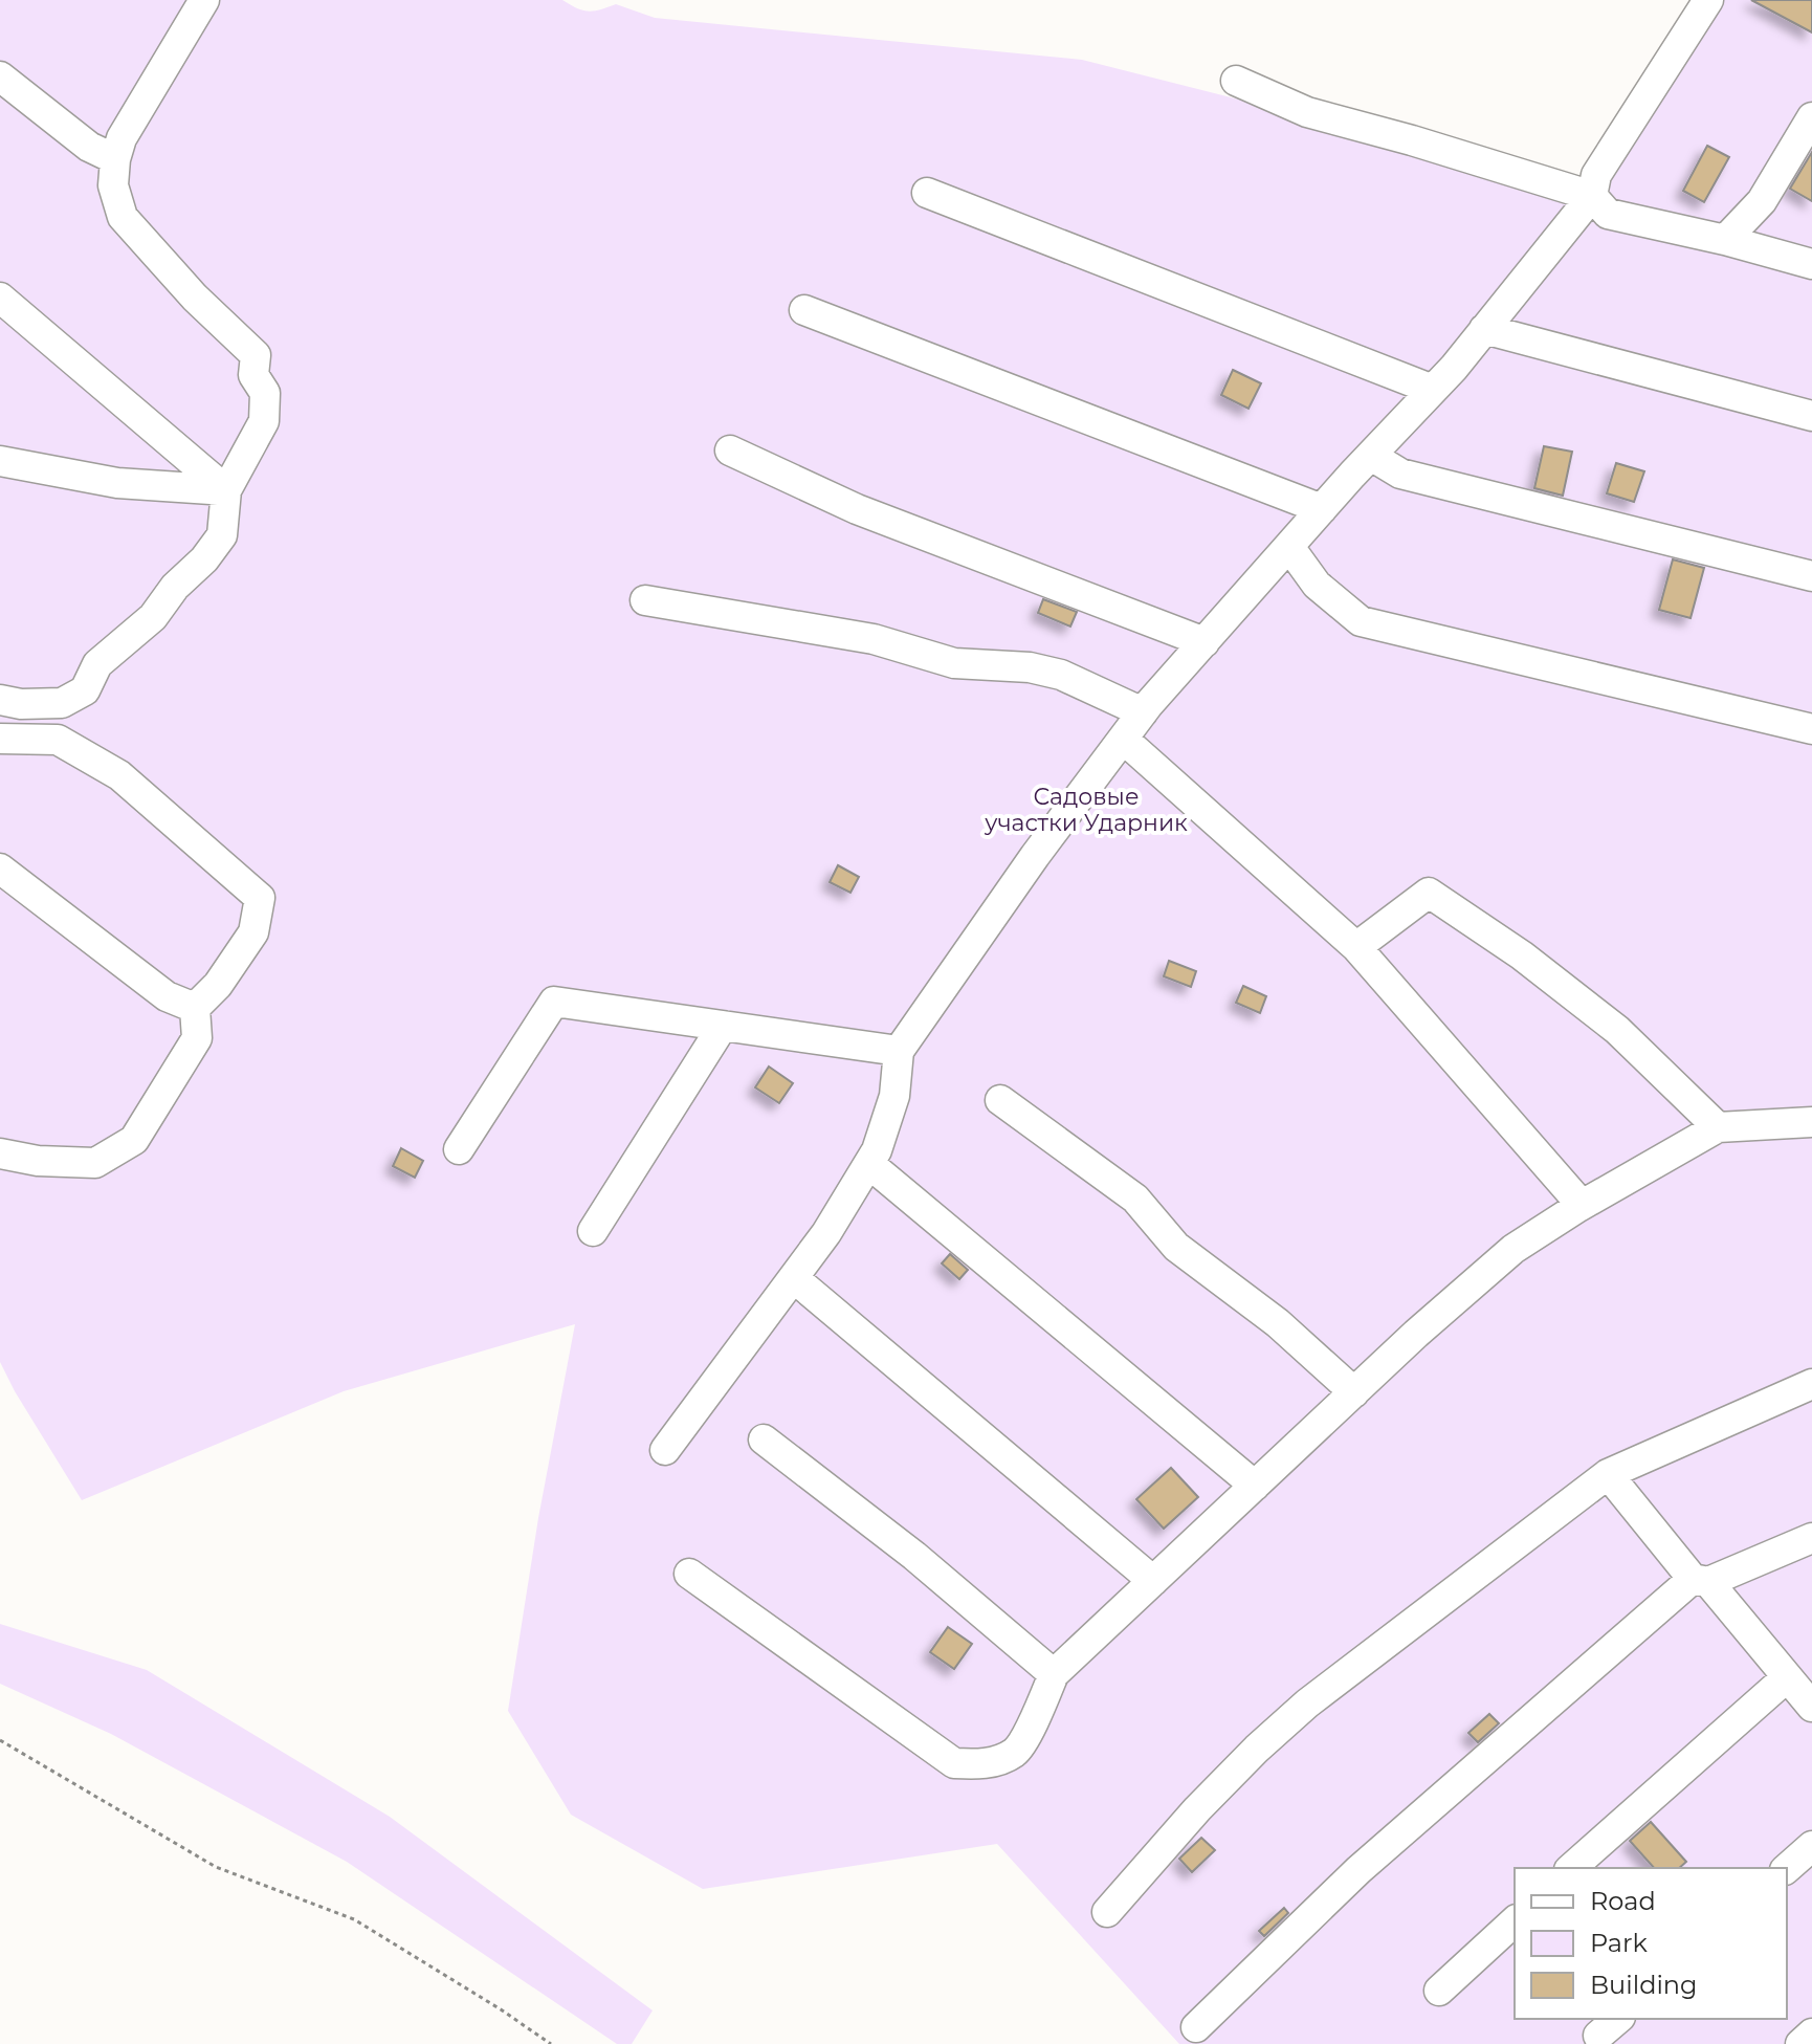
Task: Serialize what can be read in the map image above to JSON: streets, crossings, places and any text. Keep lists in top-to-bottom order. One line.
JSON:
{"parks":["Садовые участки Ударник"],"legend":["Road","Park","Building"]}
